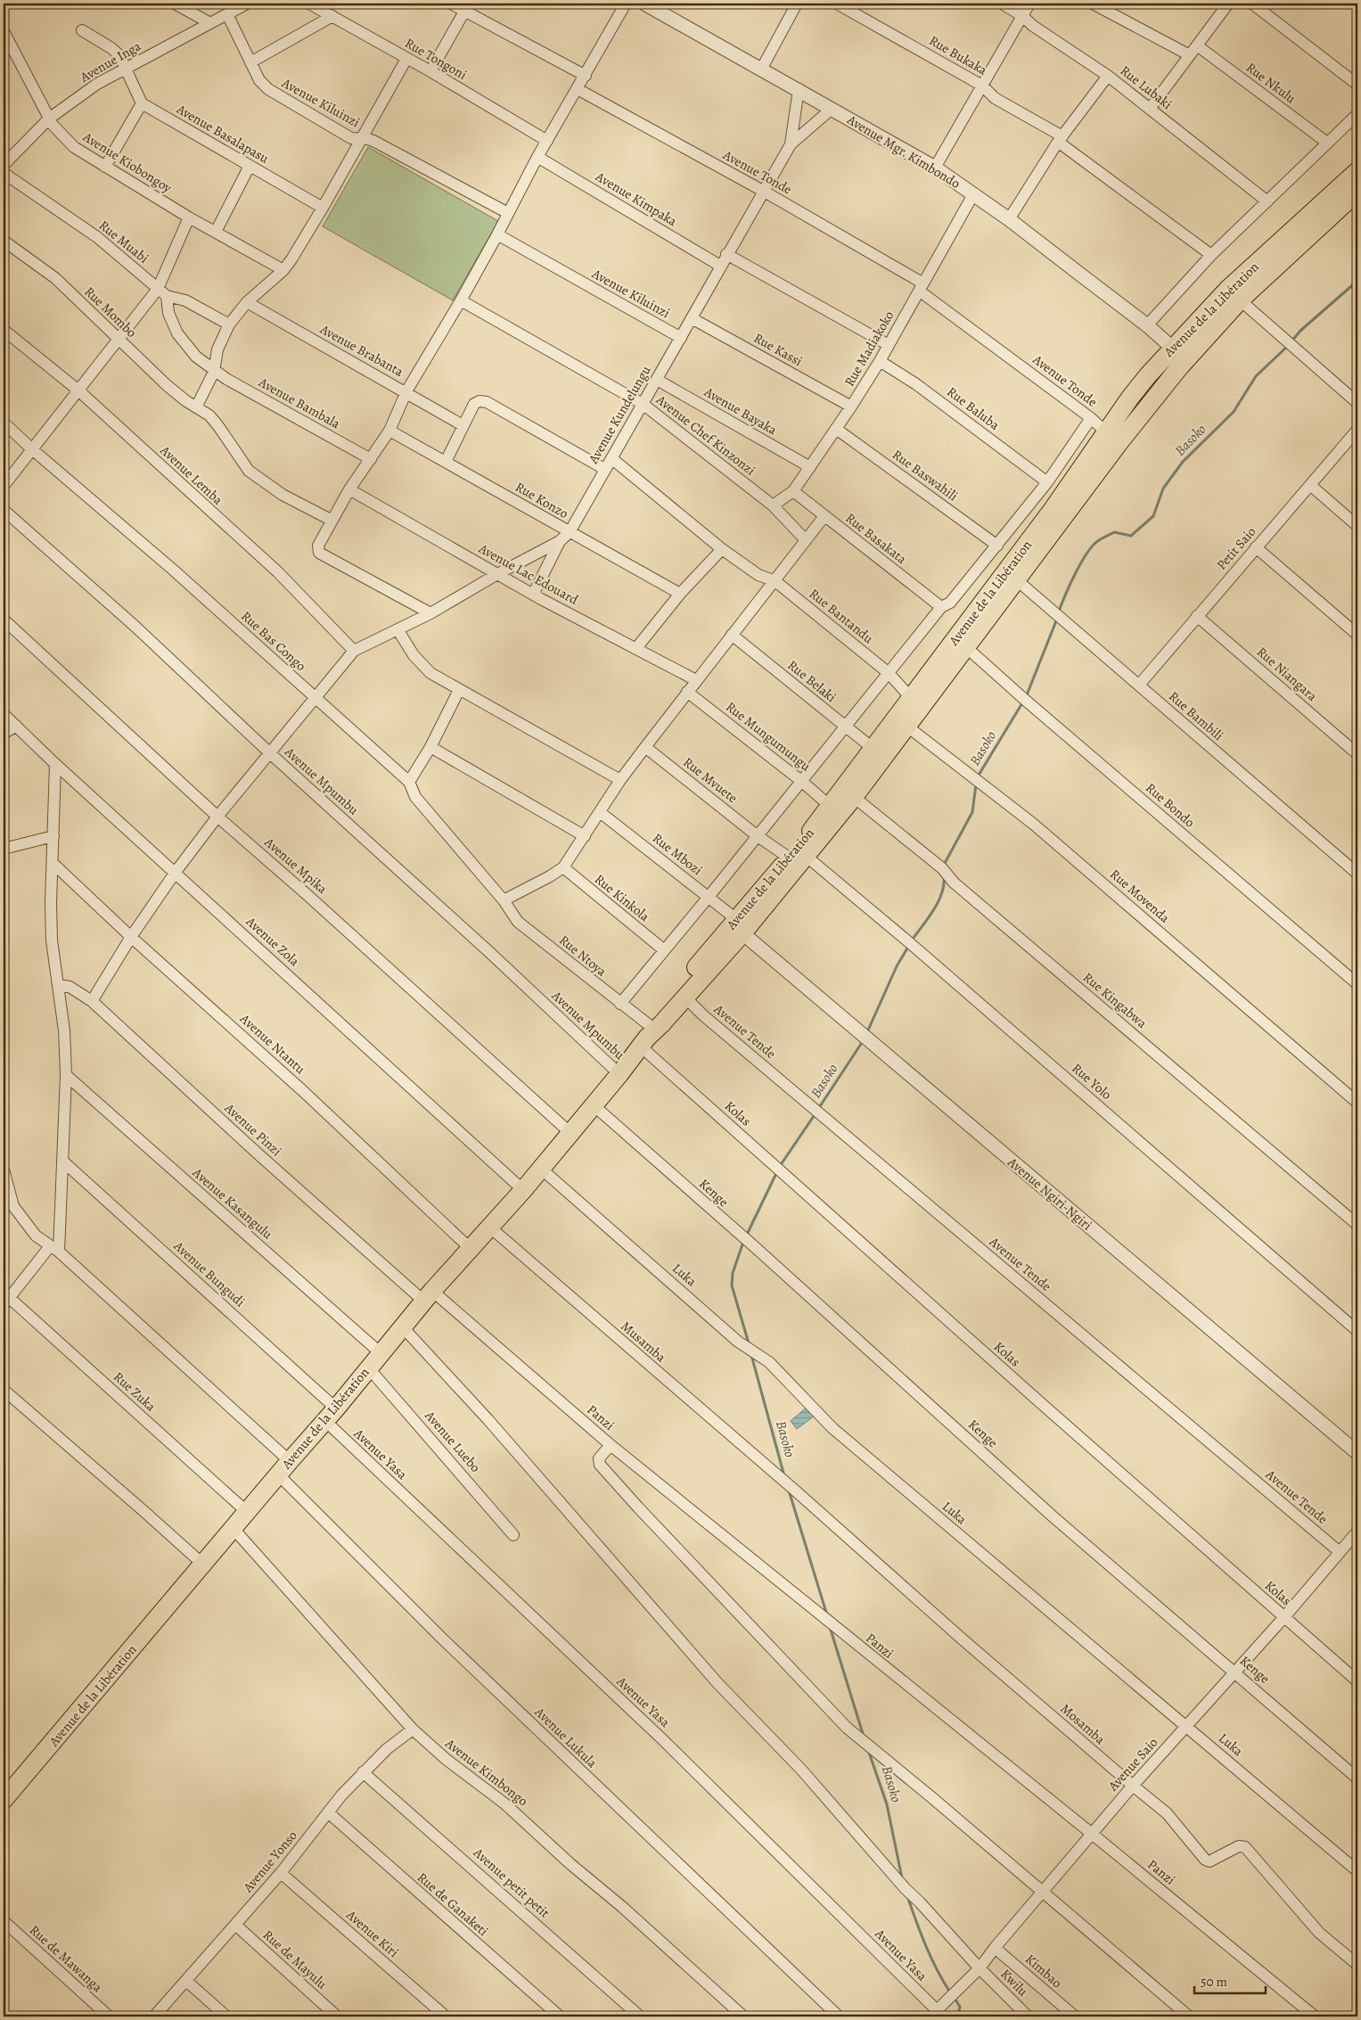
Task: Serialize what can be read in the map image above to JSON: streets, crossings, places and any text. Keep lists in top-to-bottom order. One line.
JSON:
{"streets":{"highway":["Avenue de la Libération"],"street":["Rue Bukaka","Rue Tongoni","Avenue Inga","Rue Nkulu","Rue Lubaki","Avenue Kiluinzi","Avenue Basalapasu","Avenue Mgr. Kimbondo","Avenue Kiobongoy","Avenue Tonde","Avenue Kimpaka","Rue Muabi","Rue Mombo","Rue Madiakoko","Rue Kassi","Avenue Brabanta","Avenue Bambala","Rue Baluba","Avenue Bayaka","Avenue Kundelungu","Avenue Chef Kinzonzi","Avenue Lemba","Rue Baswahili","Rue Konzo","Rue Basakata","Petit Saio","Avenue Lac Edouard","Rue Bantandu","Rue Bas Congo","Rue Niangara","Rue Belaki","Rue Bambili","Rue Mungumungu","Rue Mvuete","Avenue Mpumbu","Rue Bondo","Rue Mbozi","Avenue Mpika","Rue Movenda","Rue Kinkola","Avenue Zola","Rue Ntoya","Rue Kingabwa","Avenue Tende","Avenue Ntantu","Rue Yolo","Kolas","Avenue Pinzi","Kenge","Avenue Ngiri-Ngiri","Avenue Kasangulu","Avenue Bungudi","Luka","Musamba","Rue Zuka","Panzi","Avenue Luebo","Avenue Yasa","Mosamba","Avenue Lukula","Avenue Saio","Avenue Kimbongo","Avenue Yonso","Avenue petit petit","Rue de Ganaketi","Avenue Kiri","Rue de Mawanga","Rue de Mayulu","Kimbao","Kwilu"]},"crossings":[["Avenue Inga","Avenue Kiluinzi"],["Avenue Inga","Avenue Kiobongoy"],["Avenue Kiluinzi","Avenue Kundelungu"],["Avenue Mgr. Kimbondo","Avenue de la Libération"],["Avenue Mgr. Kimbondo","Rue Madiakoko"],["Avenue Mgr. Kimbondo","Avenue Kundelungu"],["Avenue Tonde","Avenue de la Libération"],["Avenue Tonde","Rue Madiakoko"],["Avenue Tonde","Avenue Kundelungu"],["Avenue Kimpaka","Avenue Kundelungu"],["Rue Muabi","Avenue Bambala"],["Avenue de la Libération","Rue Bantandu"],["Avenue de la Libération","Rue Belaki"],["Avenue de la Libération","Rue Bambili"],["Avenue de la Libération","Rue Mungumungu"],["Avenue de la Libération","Rue Mvuete"],["Avenue de la Libération","Avenue Mpumbu"],["Avenue de la Libération","Rue Bondo"],["Avenue de la Libération","Rue Mbozi"],["Avenue de la Libération","Avenue Mpika"],["Avenue de la Libération","Rue Movenda"],["Avenue de la Libération","Avenue Zola"],["Avenue de la Libération","Rue Ntoya"],["Avenue de la Libération","Rue Kingabwa"],["Avenue de la Libération","Avenue Tende"],["Avenue de la Libération","Avenue Ntantu"],["Avenue de la Libération","Rue Yolo"],["Avenue de la Libération","Kolas"],["Avenue de la Libération","Avenue Pinzi"],["Avenue de la Libération","Kenge"],["Avenue de la Libération","Avenue Ngiri-Ngiri"],["Avenue de la Libération","Avenue Kasangulu"],["Avenue de la Libération","Avenue Bungudi"],["Avenue de la Libération","Luka"],["Avenue de la Libération","Musamba"],["Avenue de la Libération","Rue Zuka"],["Avenue de la Libération","Panzi"],["Avenue de la Libération","Avenue Luebo"],["Avenue de la Libération","Avenue Yasa"],["Avenue de la Libération","Avenue Lukula"],["Avenue de la Libération","Avenue Kimbongo"],["Avenue de la Libération","Kwilu"],["Rue Madiakoko","Rue Kassi"],["Rue Madiakoko","Rue Baluba"],["Rue Madiakoko","Avenue Bayaka"],["Rue Madiakoko","Avenue Chef Kinzonzi"],["Rue Madiakoko","Rue Baswahili"],["Rue Madiakoko","Rue Basakata"],["Rue Kassi","Avenue Kundelungu"],["Avenue Bayaka","Avenue Kundelungu"],["Avenue Kundelungu","Avenue Chef Kinzonzi"],["Avenue Kundelungu","Avenue Lemba"],["Avenue Kundelungu","Rue Konzo"],["Avenue Kundelungu","Avenue Lac Edouard"],["Avenue Kundelungu","Rue Bantandu"],["Petit Saio","Rue Niangara"],["Petit Saio","Rue Bambili"],["Rue Bas Congo","Rue Ntoya"],["Rue Mvuete","Rue Yolo"],["Rue Mbozi","Avenue Ngiri-Ngiri"],["Rue Ntoya","Kolas"],["Avenue Tende","Avenue Saio"],["Kolas","Avenue Saio"],["Avenue Pinzi","Panzi"],["Kenge","Avenue Saio"],["Avenue Bungudi","Avenue Yasa"],["Luka","Avenue Saio"],["Musamba","Mosamba"],["Panzi","Avenue Saio"],["Avenue Yasa","Avenue Saio"],["Mosamba","Avenue Saio"],["Avenue Saio","Kimbao"],["Avenue Saio","Kwilu"],["Avenue Kimbongo","Avenue Yonso"],["Avenue Yonso","Avenue petit petit"],["Avenue Yonso","Rue de Ganaketi"],["Avenue Yonso","Avenue Kiri"],["Avenue Yonso","Rue de Mayulu"]],"water":["Basoko"],"scale_bar":"50 m"}
